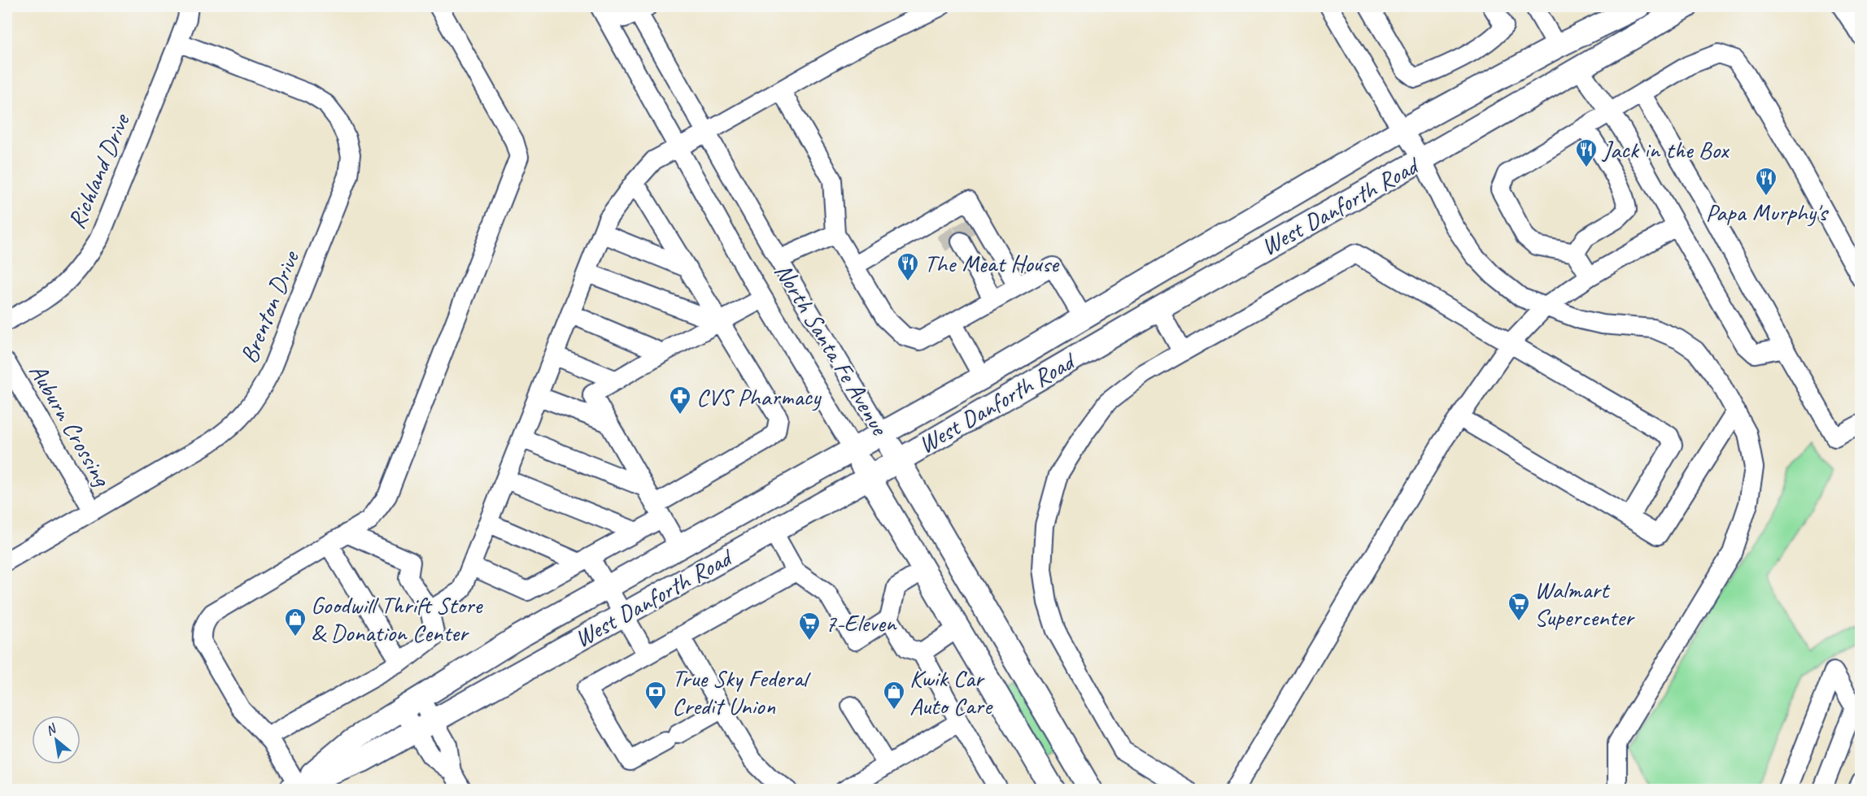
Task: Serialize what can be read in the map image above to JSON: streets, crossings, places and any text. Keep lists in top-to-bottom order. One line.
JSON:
{"streets":{"main road":["West Danforth Road","North Santa Fe Avenue"],"street":["Richland Drive","Brenton Drive","Auburn Crossing"]},"crossings":[["Richland Drive","Brenton Drive"],["West Danforth Road","North Santa Fe Avenue"],["Brenton Drive","Auburn Crossing"]],"places":{"restaurant":["Jack in the Box","Papa Murphy's","The Meat House"],"pharmacy":["CVS Pharmacy"],"supermarket":["Walmart Supercenter","7-Eleven"],"shop":["Goodwill Thrift Store & Donation Center","Kwik Car Auto Care"],"bank":["True Sky Federal Credit Union"]},"north":"top left"}
